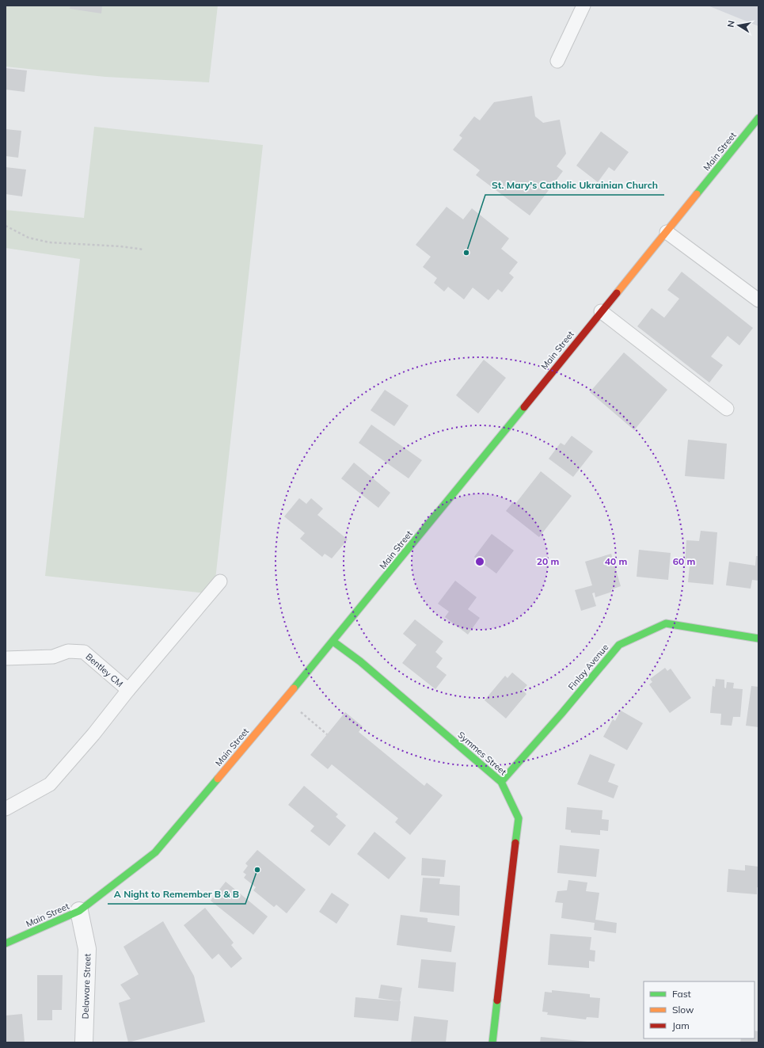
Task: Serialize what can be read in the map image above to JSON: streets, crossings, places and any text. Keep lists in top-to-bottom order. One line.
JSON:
{"streets":{"street":["Main Street","Finlay Avenue","Symmes Street","Delaware Street"],"lane":["Bentley CM"]},"crossings":[["Main Street","Symmes Street"],["Main Street","Delaware Street"],["Finlay Avenue","Symmes Street"]],"places":["St. Mary's Catholic Ukrainian Church","A Night to Remember B & B"],"legend":["Fast","Slow","Jam"],"north":"left","rings":["20 m","40 m","60 m"]}
